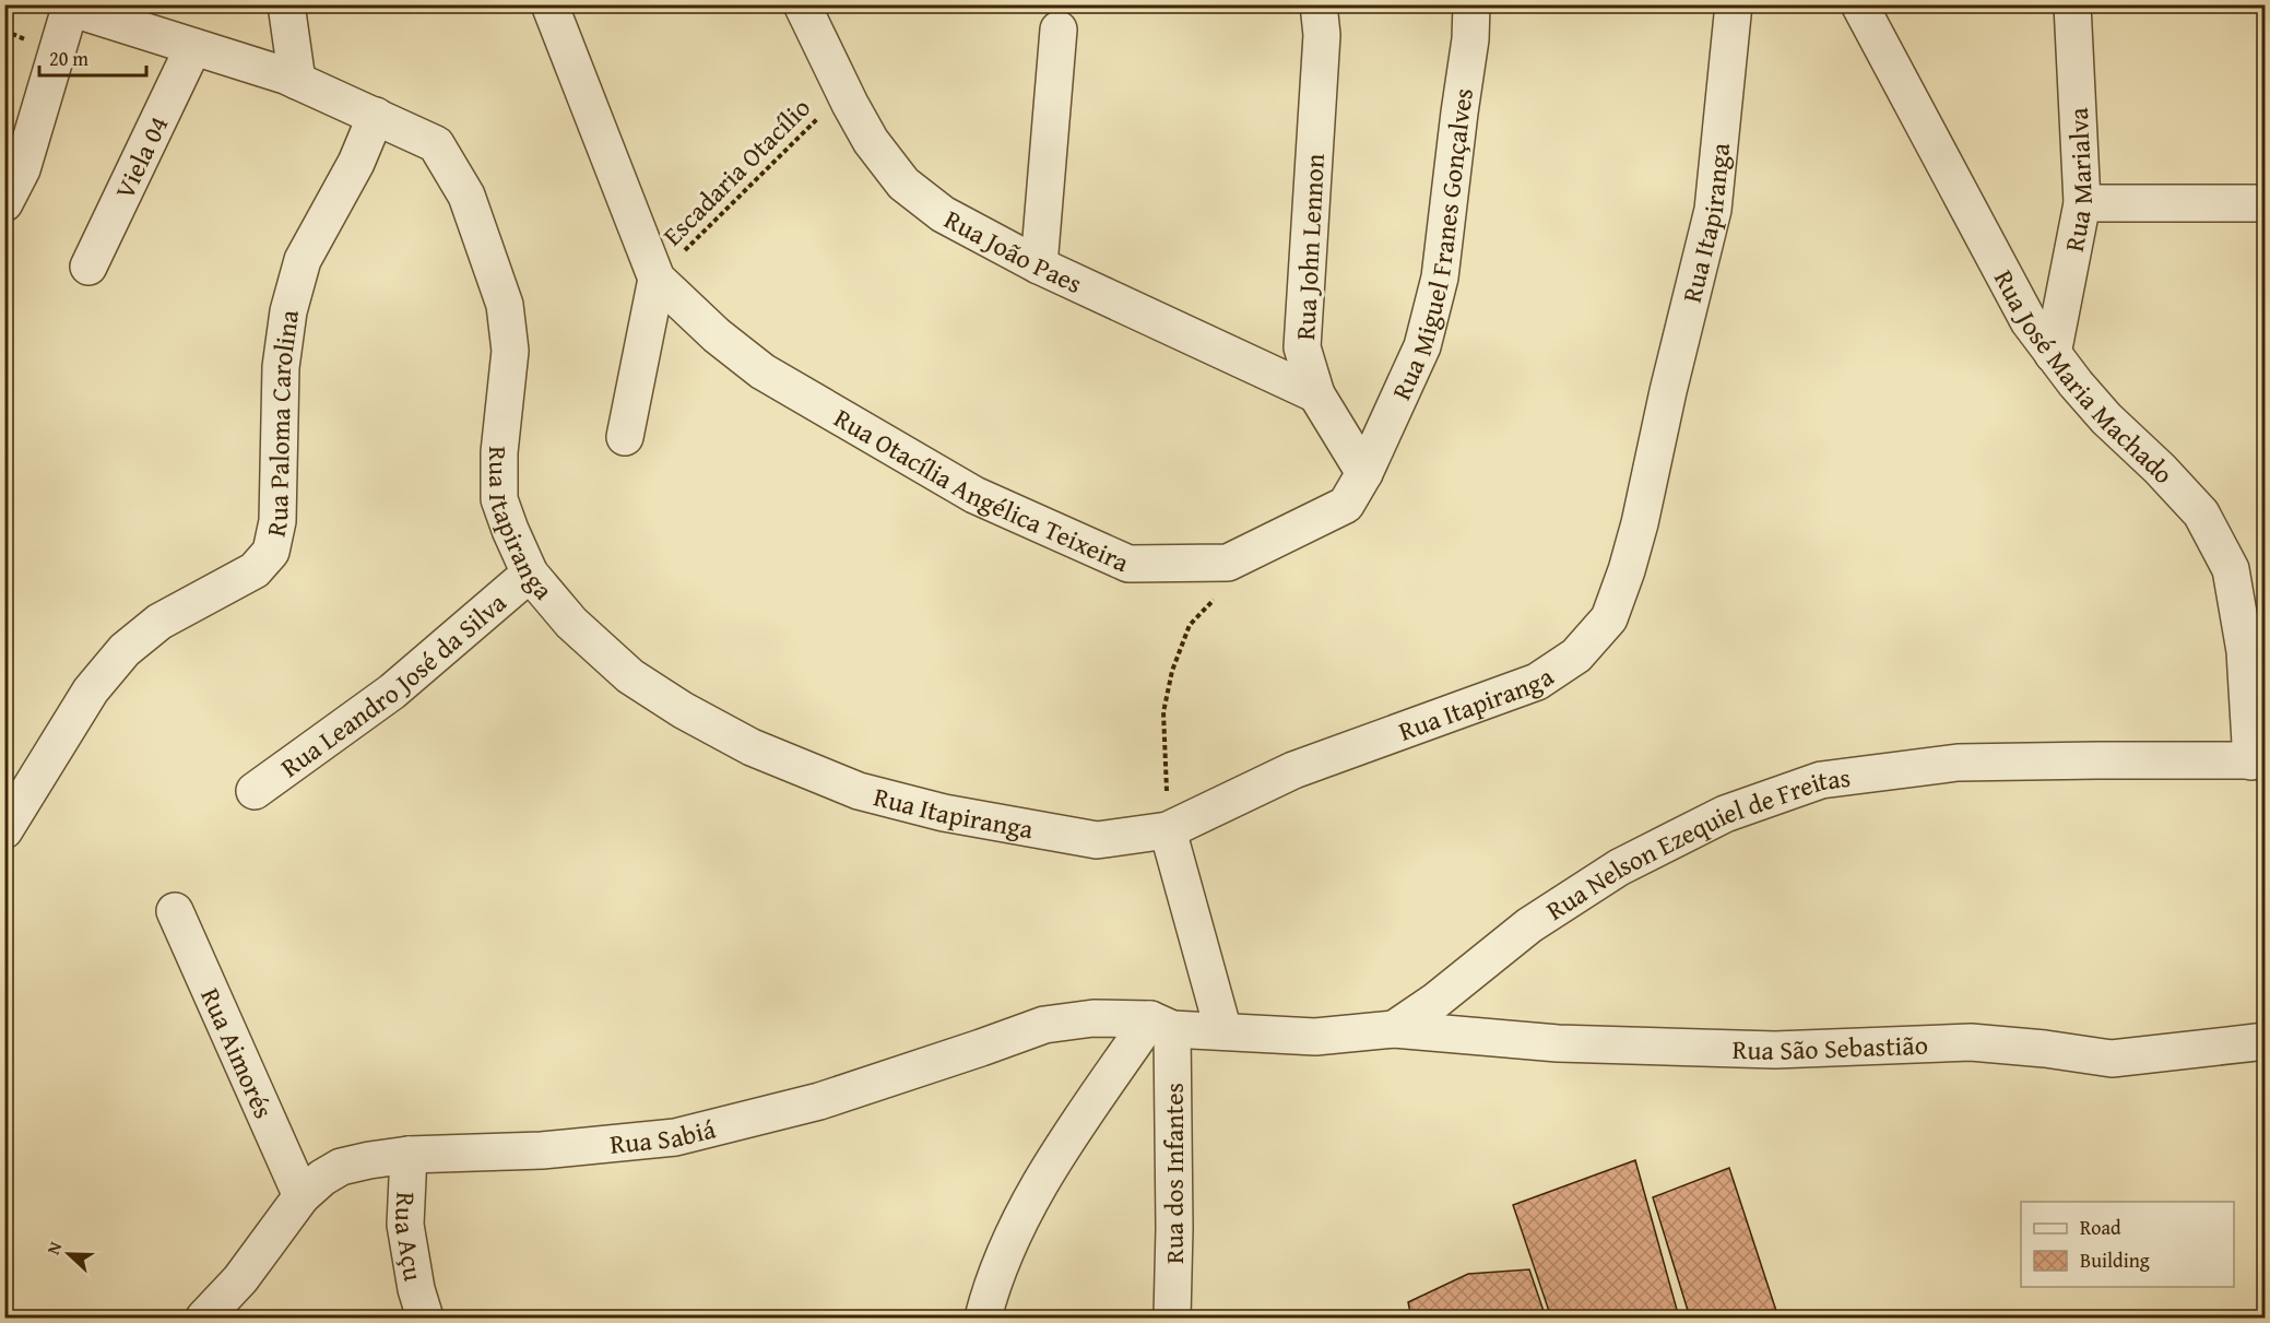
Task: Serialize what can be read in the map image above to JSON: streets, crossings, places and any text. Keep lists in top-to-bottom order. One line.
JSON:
{"streets":{"street":["Viela 04","Rua Marialva","Rua Itapiranga","Rua Miguel Franes Gonçalves","Rua John Lennon","Rua João Paes","Rua José Maria Machado","Rua Paloma Carolina","Rua Otacília Angélica Teixeira","Rua Leandro José da Silva","Rua Nelson Ezequiel de Freitas","Rua São Sebastião","Rua Aimorés","Rua Sabiá","Rua dos Infantes","Rua Açu"],"path":["Escadaria Otacílio"]},"crossings":[["Viela 04","Rua Itapiranga"],["Escadaria Otacílio","Rua João Paes"],["Escadaria Otacílio","Rua Otacília Angélica Teixeira"],["Rua Marialva","Rua José Maria Machado"],["Rua Itapiranga","Rua Paloma Carolina"],["Rua Itapiranga","Rua Leandro José da Silva"],["Rua Miguel Franes Gonçalves","Rua John Lennon"],["Rua Miguel Franes Gonçalves","Rua Otacília Angélica Teixeira"],["Rua John Lennon","Rua João Paes"],["Rua John Lennon","Rua Otacília Angélica Teixeira"],["Rua José Maria Machado","Rua Nelson Ezequiel de Freitas"],["Rua Nelson Ezequiel de Freitas","Rua São Sebastião"],["Rua Nelson Ezequiel de Freitas","Rua Sabiá"],["Rua Nelson Ezequiel de Freitas","Rua dos Infantes"],["Rua Aimorés","Rua Sabiá"],["Rua Sabiá","Rua dos Infantes"],["Rua Sabiá","Rua Açu"]],"legend":["Road","Building"],"scale_bar":"20 m","north":"left"}
